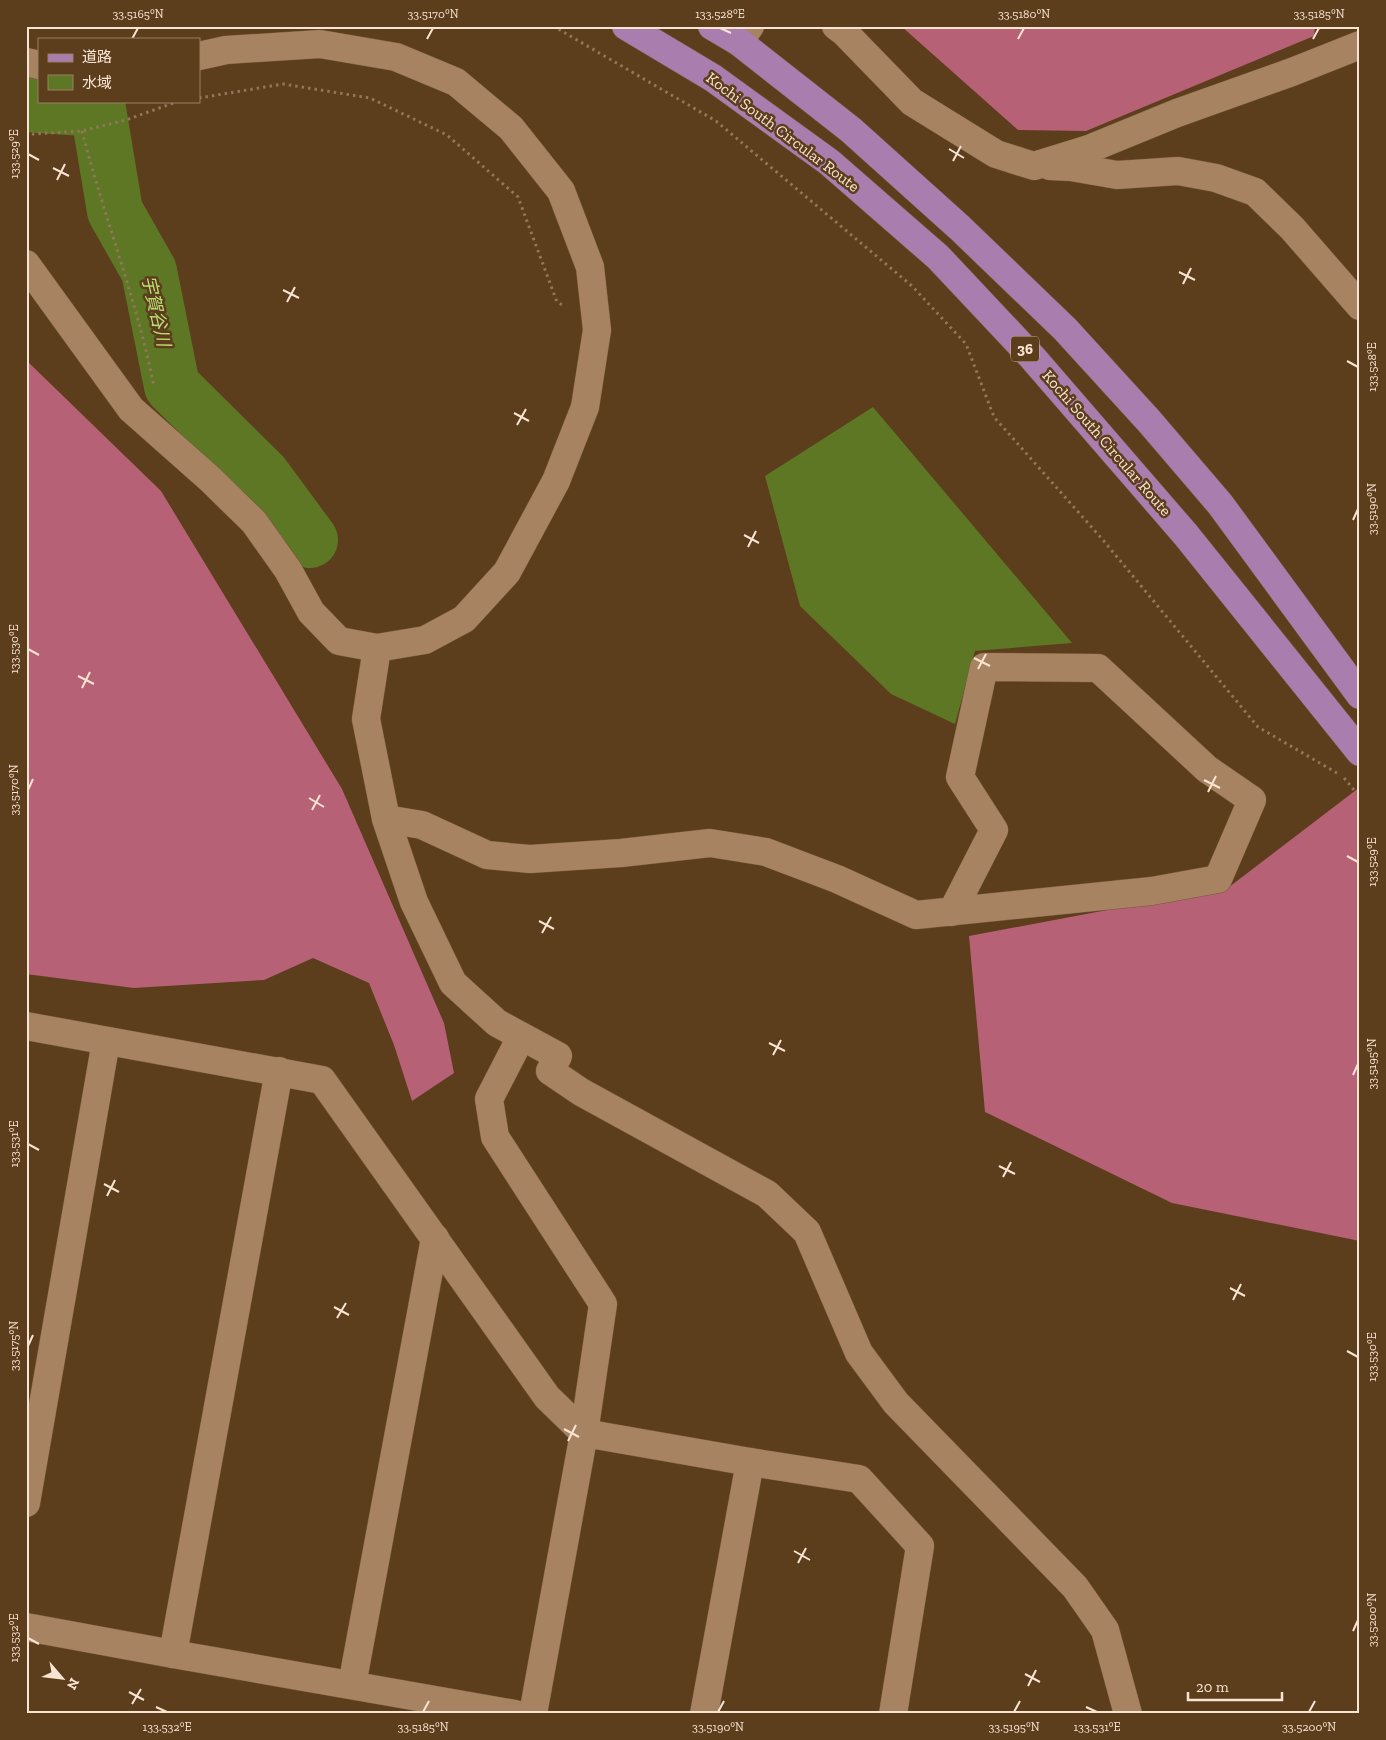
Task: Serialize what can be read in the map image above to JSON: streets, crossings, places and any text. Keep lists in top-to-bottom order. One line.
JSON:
{"streets":{"main road":["Kochi South Circular Route","36"]},"water":["宇賀谷川"],"legend":["道路","水域"],"scale_bar":"20 m","north":"bottom right","coordinates":["33.5165°N","33.5170°N","133.528°E","33.5180°N","33.5185°N","133.529°E","33.5190°N","133.530°E","33.5195°N","133.531°E","33.5175°N","33.5200°N","133.532°E"]}
